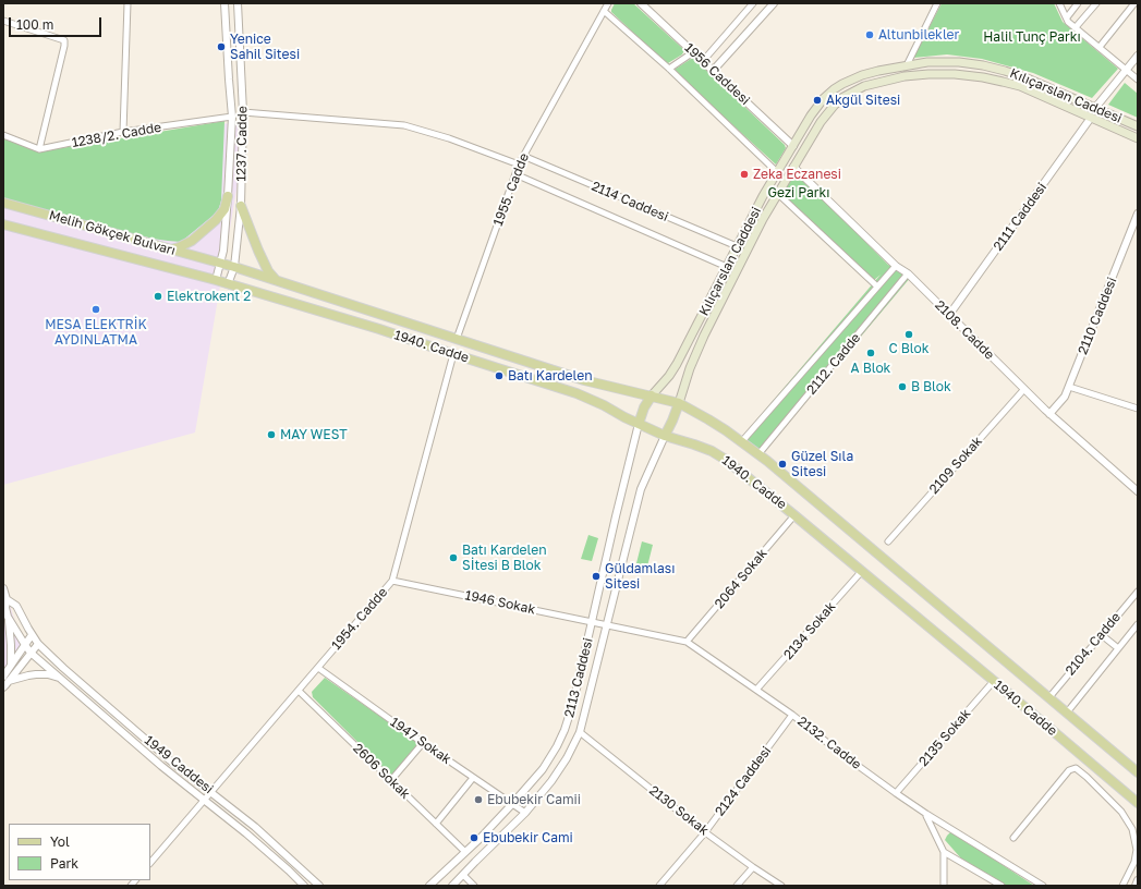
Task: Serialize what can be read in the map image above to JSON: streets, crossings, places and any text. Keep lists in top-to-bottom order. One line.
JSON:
{"streets":{"main road":["Kılıçarslan Caddesi","Melih Gökçek Bulvarı","1940. Cadde"],"street":["1956 Caddesi","1238/2. Cadde","1237. Cadde","1955. Cadde","2114 Caddesi","2111 Caddesi","2110 Caddesi","2108. Cadde","2112. Cadde","2109 Sokak","2064 Sokak","1946 Sokak","1954. Cadde","2134 Sokak","2104. Cadde","2113 Caddesi","2135 Sokak","1947 Sokak","2132. Cadde","1949 Caddesi","2606 Sokak","2124 Caddesi","2130 Sokak"]},"crossings":[["1956 Caddesi","Kılıçarslan Caddesi"],["Kılıçarslan Caddesi","2114 Caddesi"],["Kılıçarslan Caddesi","2111 Caddesi"],["Kılıçarslan Caddesi","2108. Cadde"],["Kılıçarslan Caddesi","1940. Cadde"],["1238/2. Cadde","1237. Cadde"],["1237. Cadde","Melih Gökçek Bulvarı"],["1237. Cadde","1940. Cadde"],["1955. Cadde","2114 Caddesi"],["1955. Cadde","1940. Cadde"],["2111 Caddesi","2108. Cadde"],["Melih Gökçek Bulvarı","1940. Cadde"],["2110 Caddesi","2108. Cadde"],["2108. Cadde","2112. Cadde"],["2108. Cadde","2109 Sokak"],["1940. Cadde","2112. Cadde"],["1940. Cadde","2064 Sokak"],["1940. Cadde","1954. Cadde"],["1940. Cadde","2134 Sokak"],["1940. Cadde","2104. Cadde"],["1940. Cadde","2113 Caddesi"],["1940. Cadde","2135 Sokak"],["2064 Sokak","2132. Cadde"],["1946 Sokak","1954. Cadde"],["1946 Sokak","2113 Caddesi"],["1946 Sokak","2132. Cadde"],["1954. Cadde","1947 Sokak"],["1954. Cadde","1949 Caddesi"],["1954. Cadde","2606 Sokak"],["2134 Sokak","2132. Cadde"],["2113 Caddesi","1947 Sokak"],["2113 Caddesi","2132. Cadde"],["2113 Caddesi","2606 Sokak"],["2113 Caddesi","2130 Sokak"],["2135 Sokak","2132. Cadde"],["2132. Cadde","2124 Caddesi"],["2124 Caddesi","2130 Sokak"]],"parks":["Halil Tunç Parkı","Gezi Parkı"],"places":["Altunbilekler","Yenice Sahil Sitesi","Akgül Sitesi","Zeka Eczanesi","Elektrokent 2","MESA ELEKTRİK AYDINLATMA","C Blok","A Blok","Batı Kardelen","B Blok","MAY WEST","Güzel Sıla Sitesi","Batı Kardelen Sİtesi B Blok","Güldamlası Sitesi","Ebubekir Camii","Ebubekir Cami"],"legend":["Yol","Park"],"scale_bar":"100 m"}
